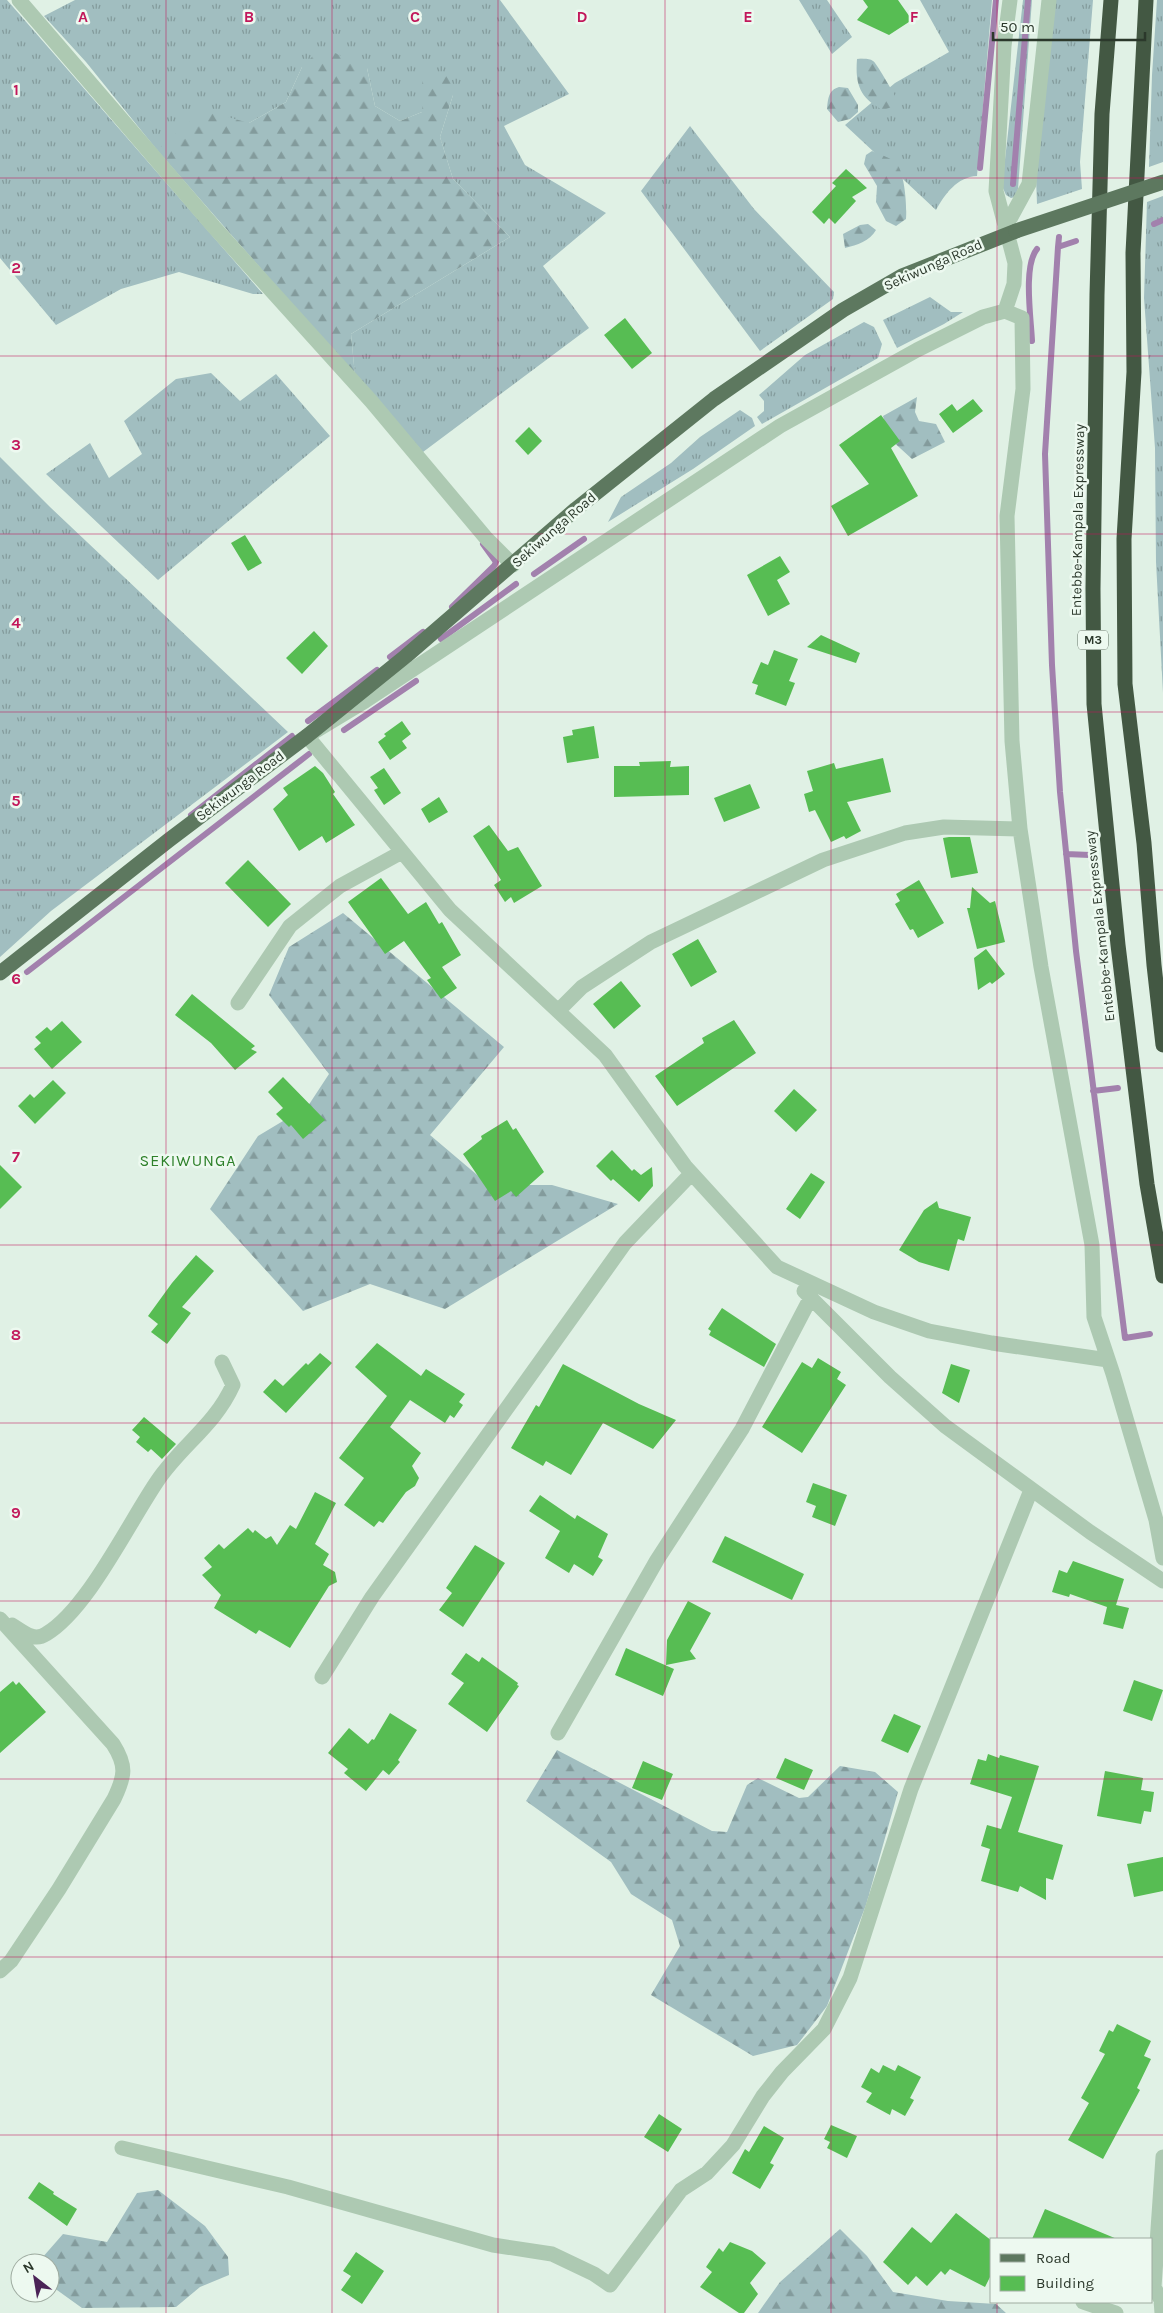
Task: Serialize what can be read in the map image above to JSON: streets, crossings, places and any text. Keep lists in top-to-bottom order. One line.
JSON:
{"streets":{"highway":["Entebbe-Kampala Expressway","M3"],"main road":["Sekiwunga Road"]},"districts":["SEKIWUNGA"],"legend":["Road","Building"],"scale_bar":"50 m","north":"top left","grid":{"columns":["A","B","C","D","E","F"],"rows":["1","2","3","4","5","6","7","8","9"]}}
